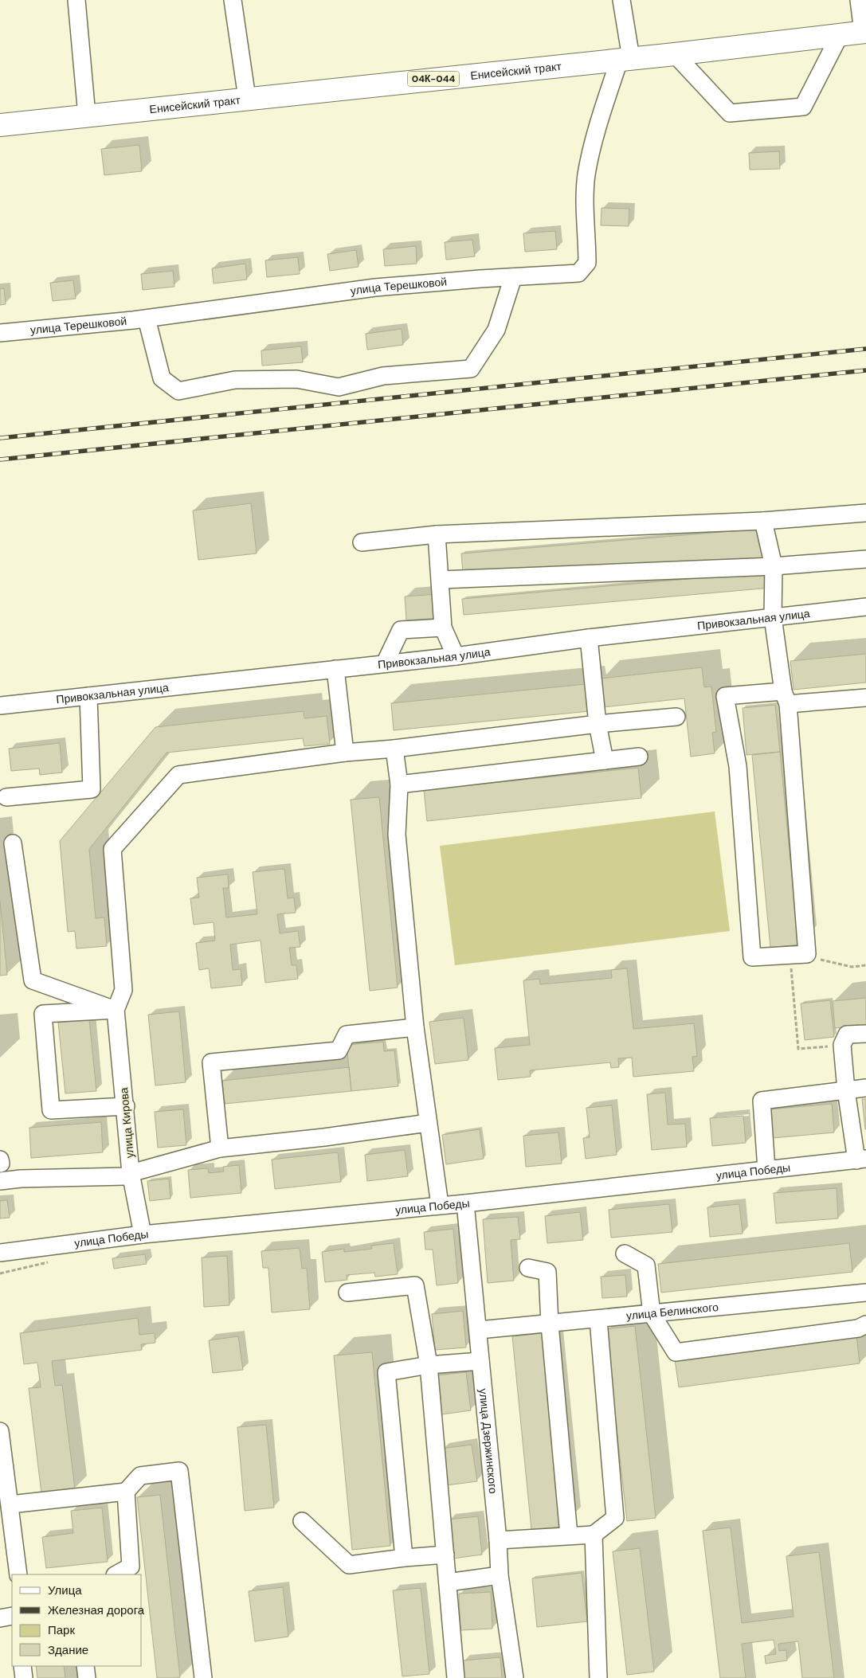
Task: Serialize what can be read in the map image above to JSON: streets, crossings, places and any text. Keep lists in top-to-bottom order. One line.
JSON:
{"streets":{"main road":["Енисейский тракт","04К-044"],"street":["улица Терешковой","Привокзальная улица","улица Кирова","улица Победы","улица Белинского","улица Дзержинского"]},"crossings":[["Енисейский тракт","улица Терешковой"],["улица Кирова","улица Победы"],["улица Победы","улица Дзержинского"],["улица Белинского","улица Дзержинского"]],"legend":["Улица","Железная дорога","Парк","Здание"]}
